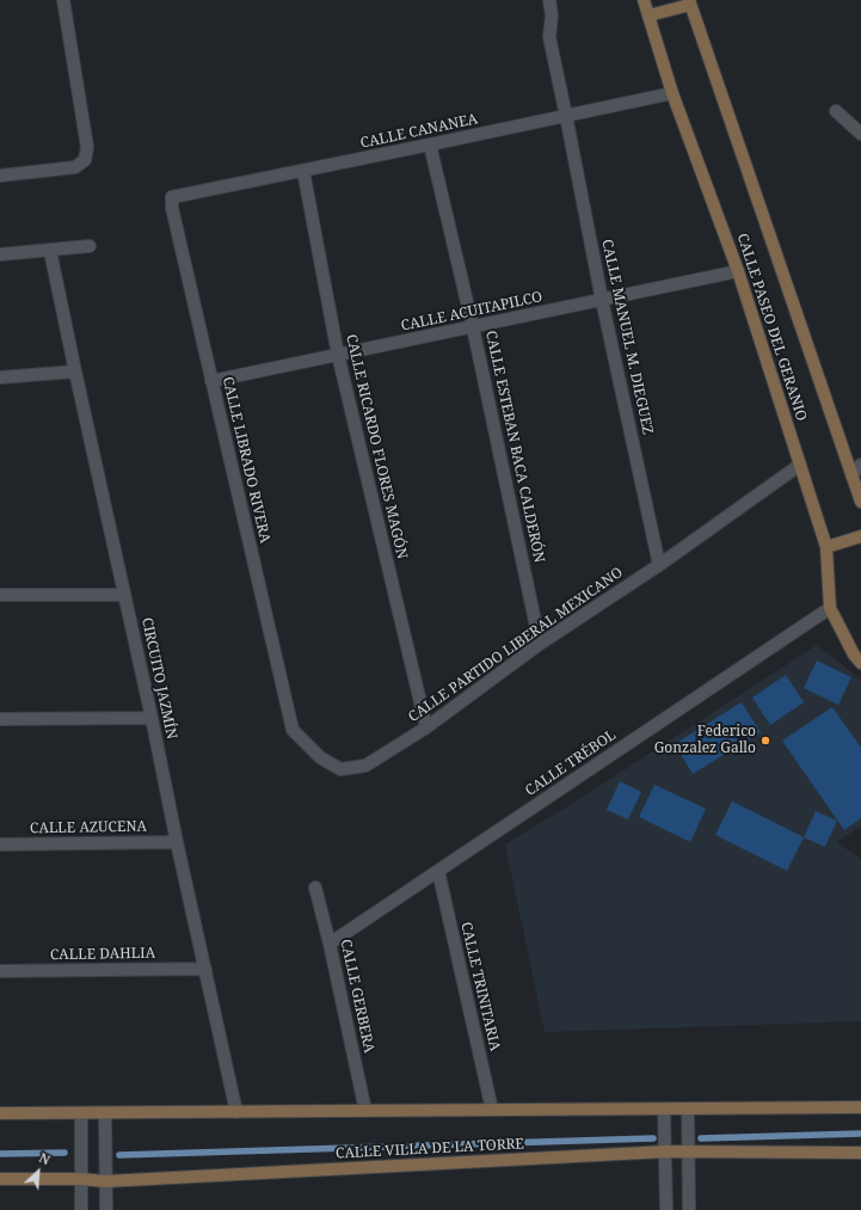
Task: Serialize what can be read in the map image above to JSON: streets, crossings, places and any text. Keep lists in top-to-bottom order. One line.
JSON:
{"streets":{"street":["CALLE CANANEA","CALLE ACUITAPILCO","CALLE PASEO DEL GERANIO","CALLE MANUEL M. DIEGUEZ","CALLE RICARDO FLORES MAGÓN","CALLE ESTEBAN BACA CALDERÓN","CALLE LIBRADO RIVERA","CALLE PARTIDO LIBERAL MEXICANO","CIRCUITO JAZMÍN","CALLE TRÉBOL","CALLE AZUCENA","CALLE DAHLIA","CALLE TRINITARIA","CALLE GERBERA","CALLE VILLA DE LA TORRE"]},"crossings":[["CALLE CANANEA","CALLE PASEO DEL GERANIO"],["CALLE CANANEA","CALLE MANUEL M. DIEGUEZ"],["CALLE CANANEA","CALLE RICARDO FLORES MAGÓN"],["CALLE CANANEA","CALLE ESTEBAN BACA CALDERÓN"],["CALLE CANANEA","CALLE LIBRADO RIVERA"],["CALLE ACUITAPILCO","CALLE PASEO DEL GERANIO"],["CALLE ACUITAPILCO","CALLE MANUEL M. DIEGUEZ"],["CALLE ACUITAPILCO","CALLE RICARDO FLORES MAGÓN"],["CALLE ACUITAPILCO","CALLE ESTEBAN BACA CALDERÓN"],["CALLE ACUITAPILCO","CALLE LIBRADO RIVERA"],["CALLE PASEO DEL GERANIO","CALLE PARTIDO LIBERAL MEXICANO"],["CALLE PASEO DEL GERANIO","CALLE TRÉBOL"],["CALLE MANUEL M. DIEGUEZ","CALLE PARTIDO LIBERAL MEXICANO"],["CALLE RICARDO FLORES MAGÓN","CALLE PARTIDO LIBERAL MEXICANO"],["CALLE ESTEBAN BACA CALDERÓN","CALLE PARTIDO LIBERAL MEXICANO"],["CALLE LIBRADO RIVERA","CALLE PARTIDO LIBERAL MEXICANO"],["CIRCUITO JAZMÍN","CALLE AZUCENA"],["CIRCUITO JAZMÍN","CALLE DAHLIA"],["CALLE TRÉBOL","CALLE TRINITARIA"],["CALLE TRÉBOL","CALLE GERBERA"]],"places":["Federico Gonzalez Gallo"],"north":"top right"}
